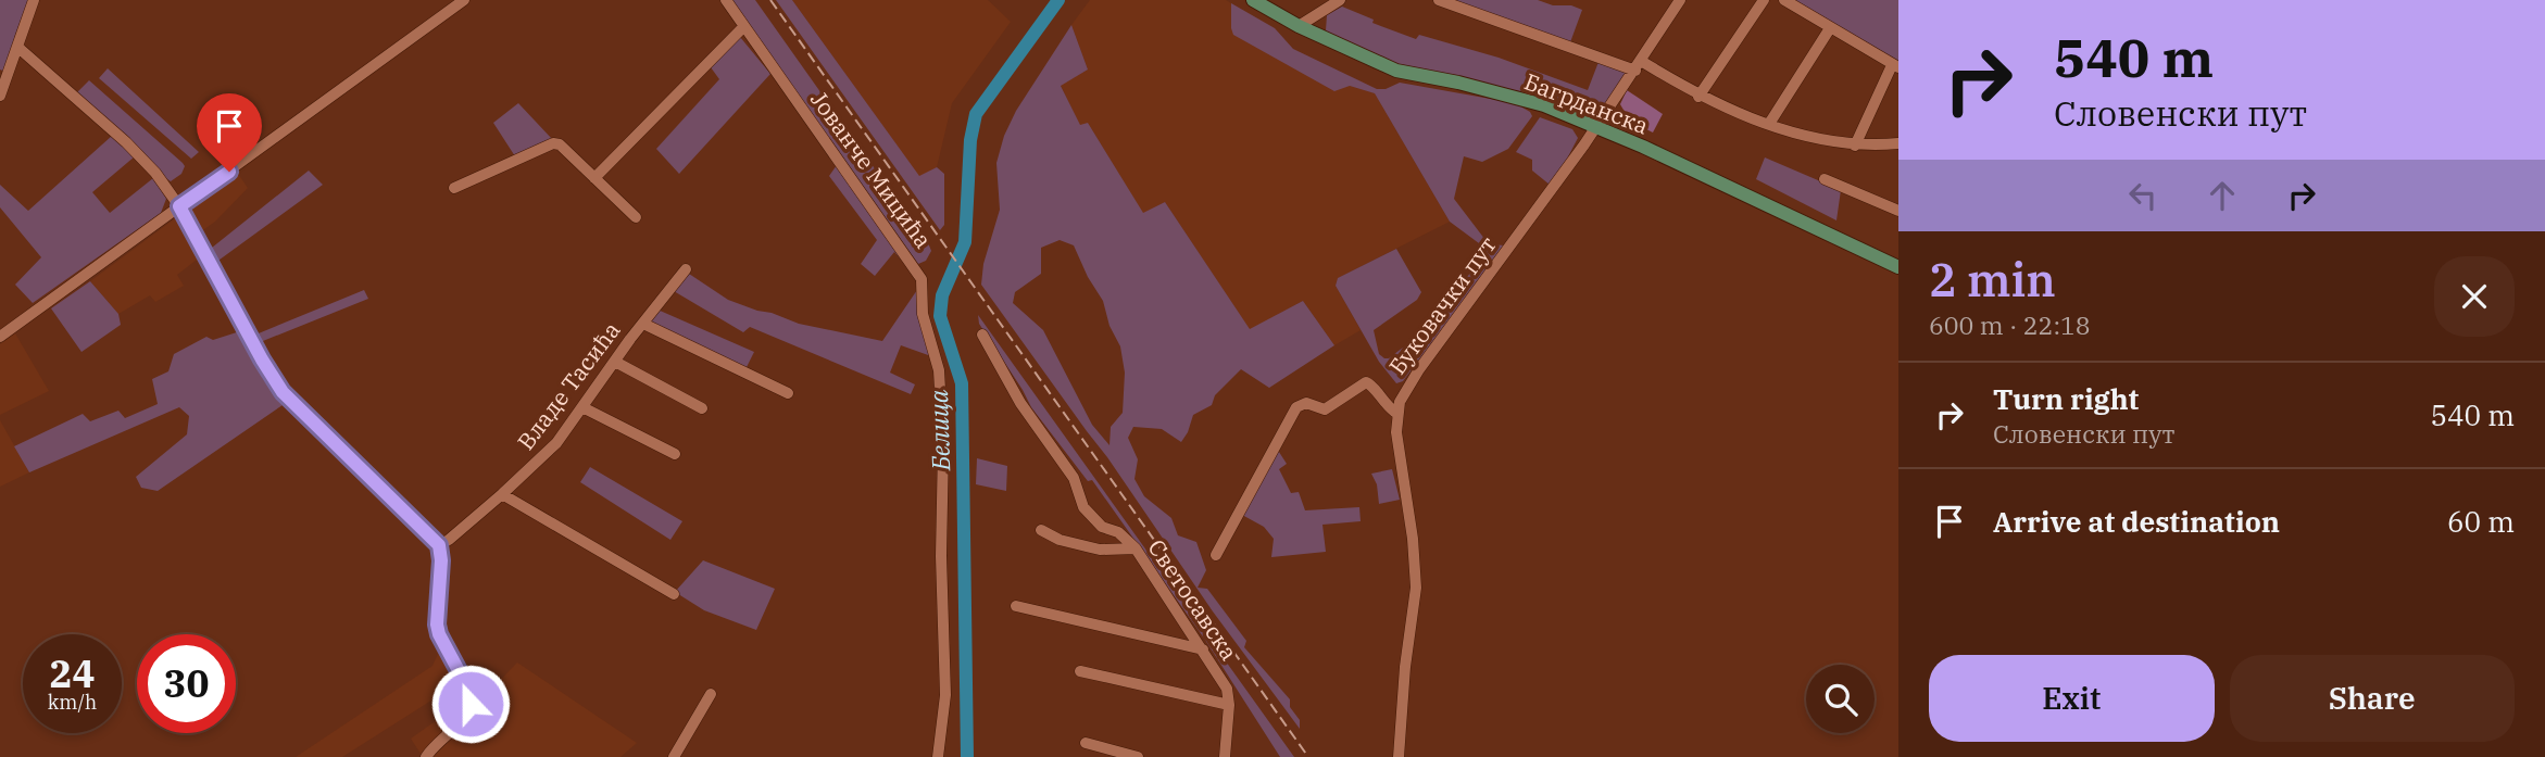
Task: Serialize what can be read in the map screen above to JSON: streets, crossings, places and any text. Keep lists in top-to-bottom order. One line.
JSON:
{"streets":{"main road":["Багрданска"],"street":["Јованче Мицића","Буковачки пут","Владе Тасића","Светосавска"]},"crossings":[["Багрданска","Буковачки пут"]],"water":["Белица"],"page":{"turn":["540 m","Словенски пут"],"heading":["2 min","600 m · 22:18"],"list":[{"name":"Turn right","note":"Словенски пут","value":"540 m"},{"name":"Arrive at destination","value":"60 m"}],"speed":"24 km/h","limit":"30","buttons":["Exit","Share"]}}
